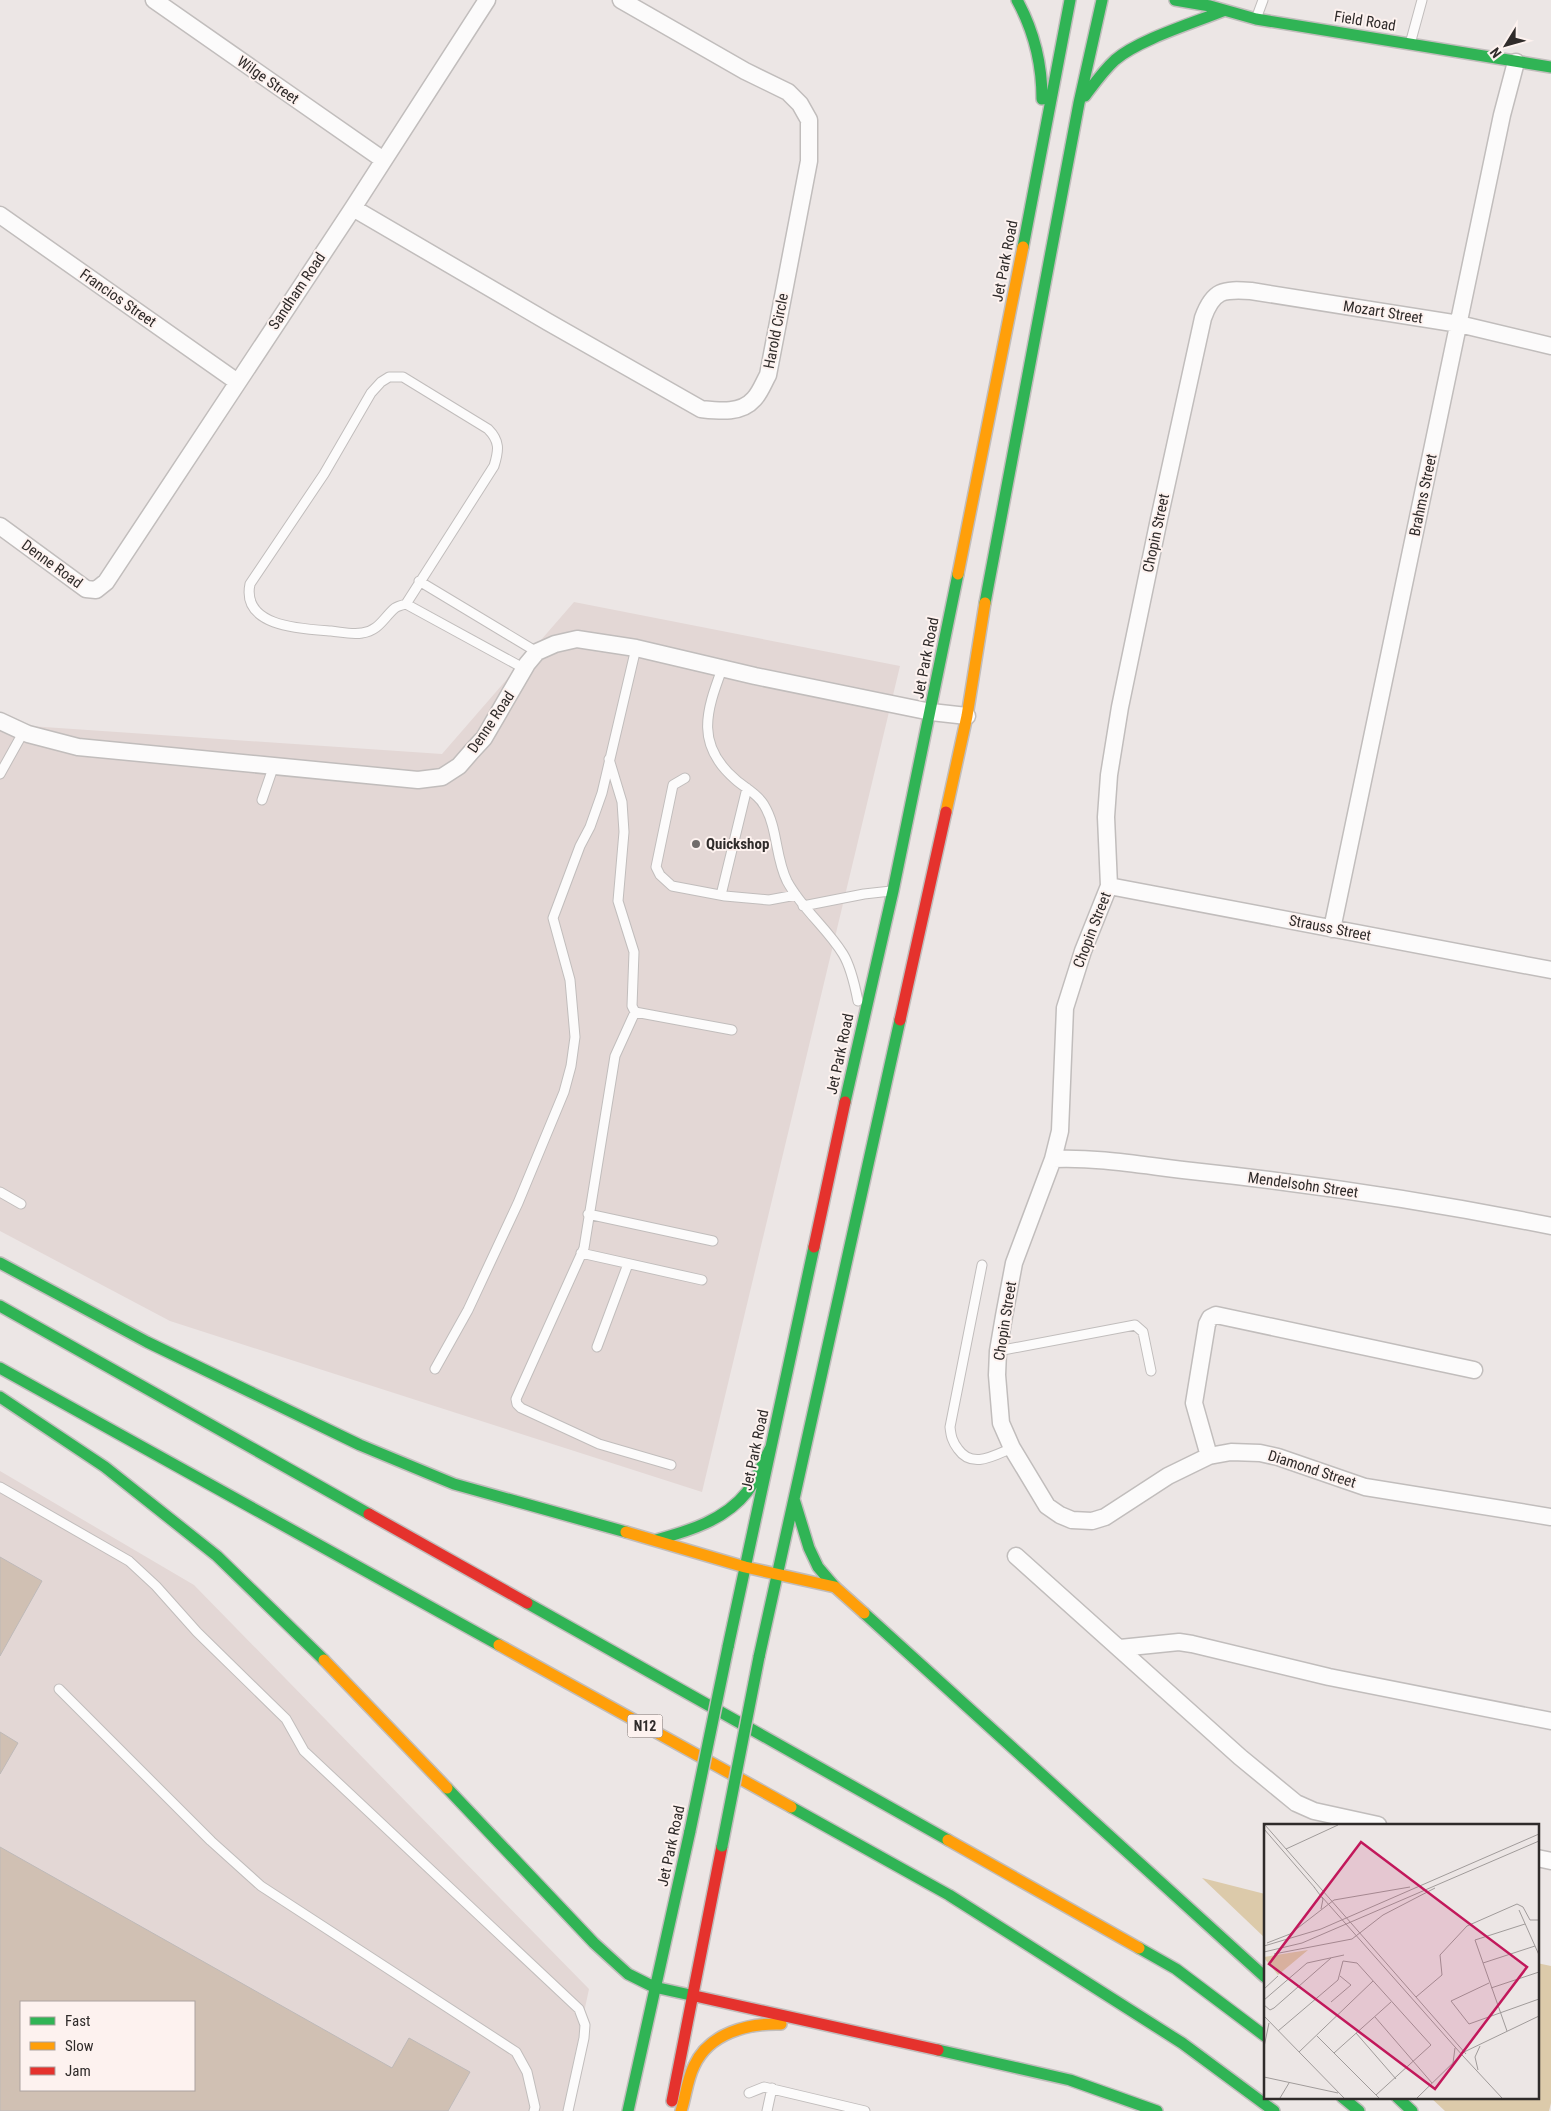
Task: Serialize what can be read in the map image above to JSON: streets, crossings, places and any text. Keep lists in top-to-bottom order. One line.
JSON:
{"streets":{"main road":["Field Road","Jet Park Road","N12"],"street":["Wilge Street","Sandham Road","Francios Street","Mozart Street","Harold Circle","Brahms Street","Chopin Street","Denne Road","Strauss Street","Mendelsohn Street","Diamond Street"]},"crossings":[["Field Road","Brahms Street"],["Wilge Street","Sandham Road"],["Sandham Road","Francios Street"],["Sandham Road","Harold Circle"],["Sandham Road","Denne Road"],["Mozart Street","Brahms Street"],["Mozart Street","Chopin Street"],["Brahms Street","Strauss Street"],["Chopin Street","Strauss Street"],["Chopin Street","Mendelsohn Street"],["Chopin Street","Diamond Street"]],"places":["Quickshop"],"legend":["Fast","Slow","Jam"],"north":"bottom left"}
